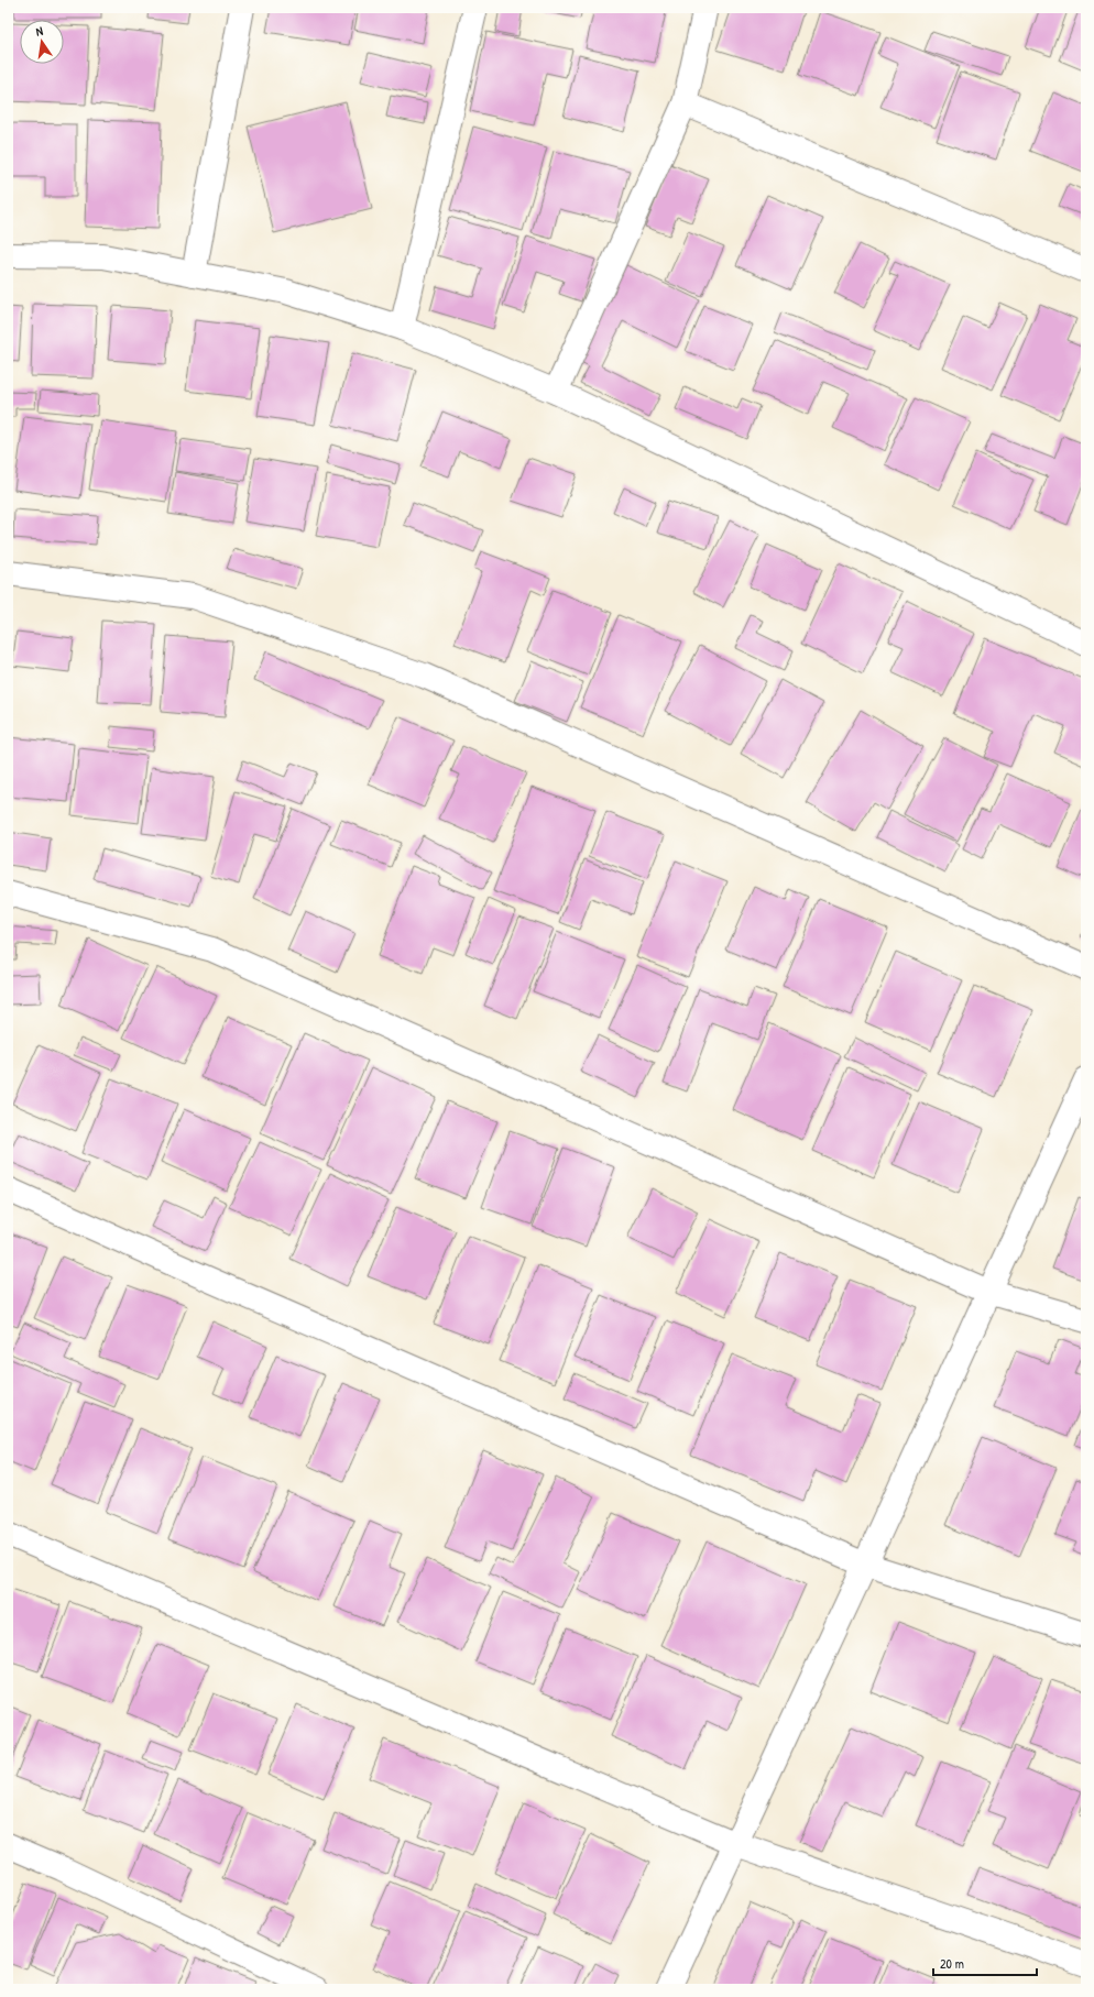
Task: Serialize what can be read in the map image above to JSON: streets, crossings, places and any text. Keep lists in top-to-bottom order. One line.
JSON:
{"scale_bar":"20 m","north":"top"}
